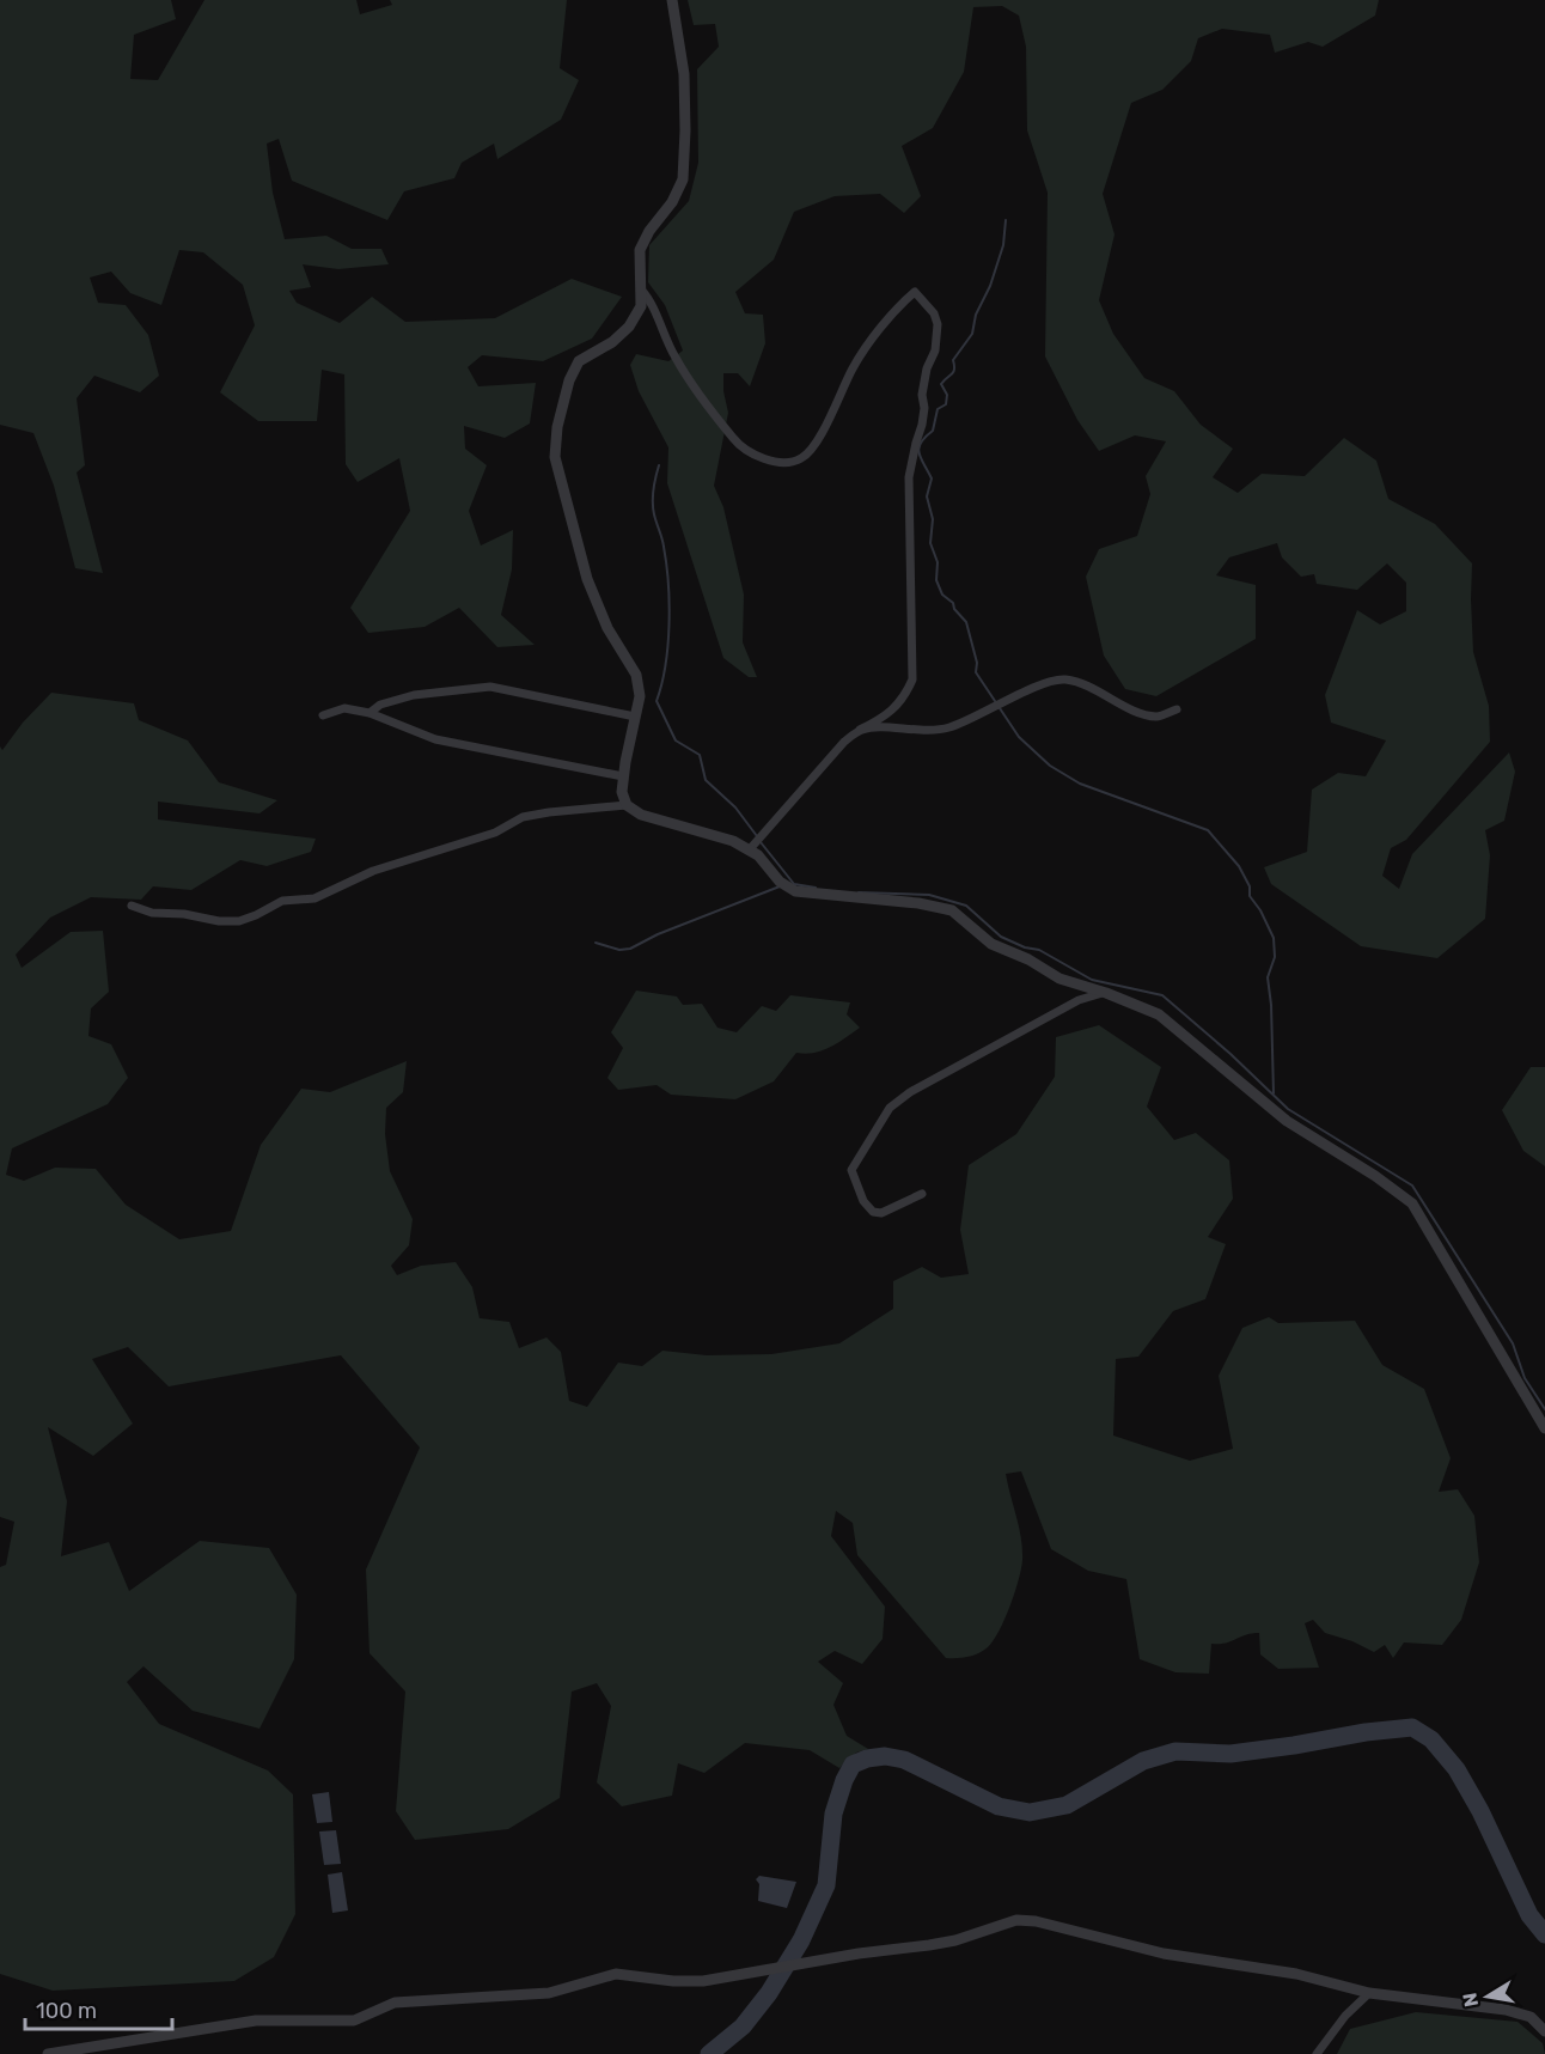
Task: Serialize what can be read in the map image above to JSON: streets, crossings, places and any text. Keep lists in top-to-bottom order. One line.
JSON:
{"scale_bar":"100 m","north":"left"}
